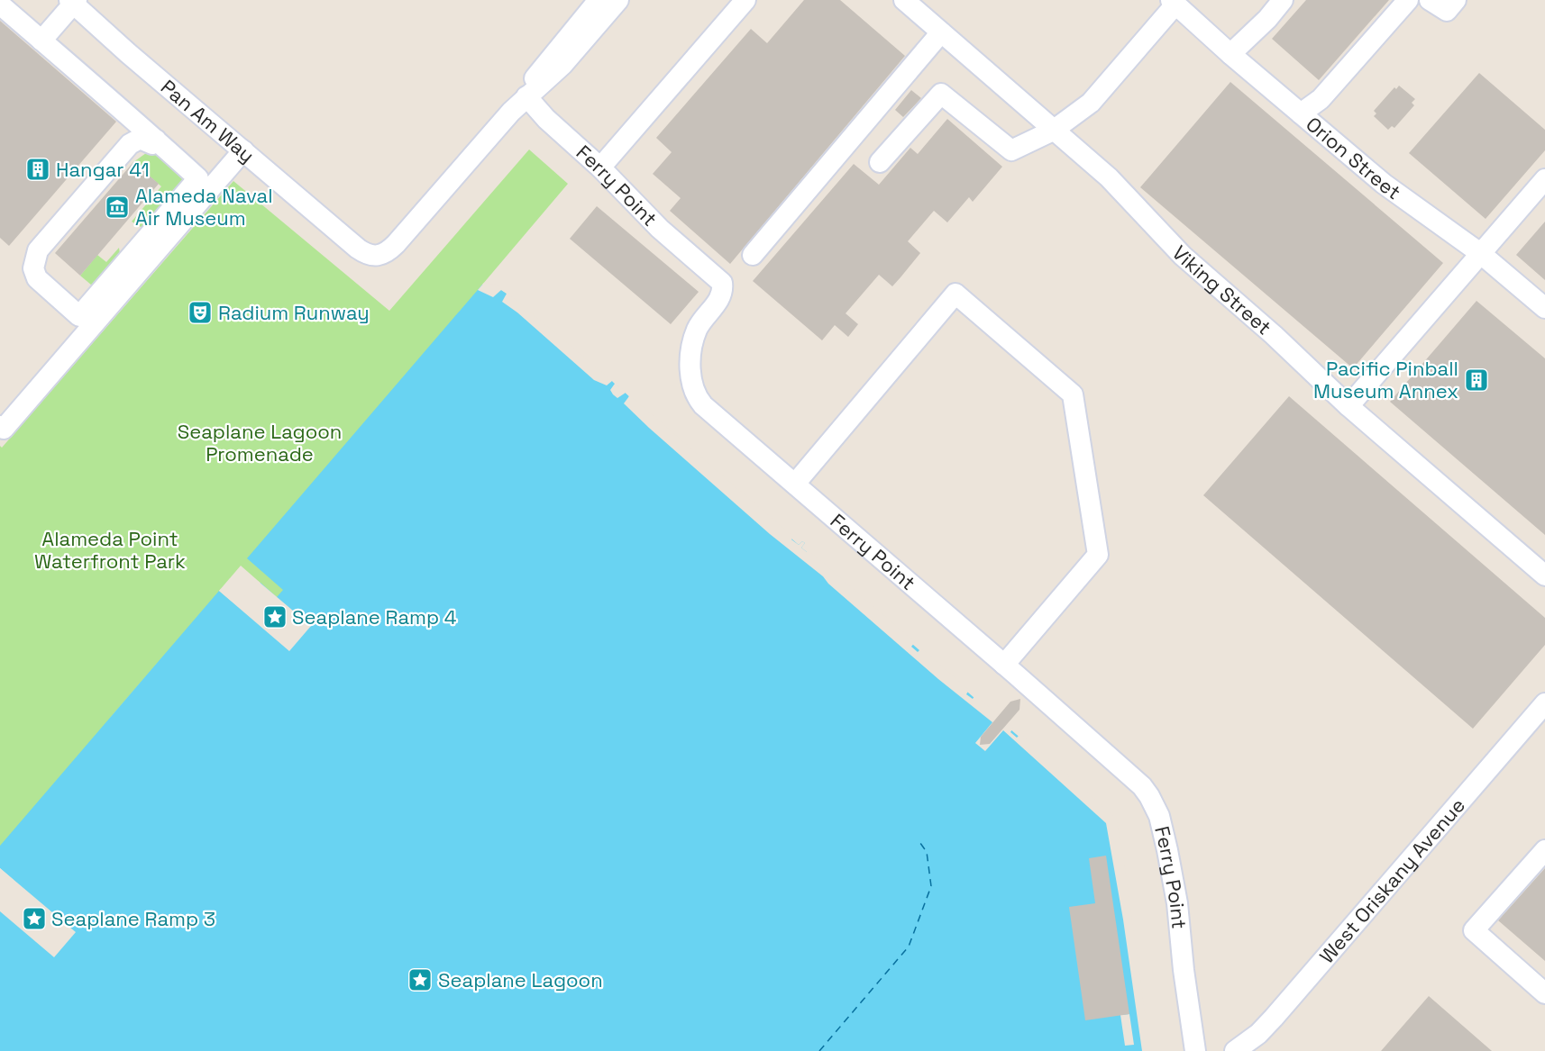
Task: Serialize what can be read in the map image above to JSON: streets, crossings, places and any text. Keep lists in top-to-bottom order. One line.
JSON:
{"streets":{"street":["Pan Am Way","Orion Street","Ferry Point","Viking Street","West Oriskany Avenue"]},"crossings":[["Pan Am Way","Ferry Point"]],"parks":["Seaplane Lagoon Promenade","Alameda Point Waterfront Park"],"places":{"building":["Hangar 41","Pacific Pinball Museum Annex"],"museum":["Alameda Naval Air Museum"],"theatre":["Radium Runway"],"place":["Seaplane Ramp 4","Seaplane Ramp 3","Seaplane Lagoon"]}}
